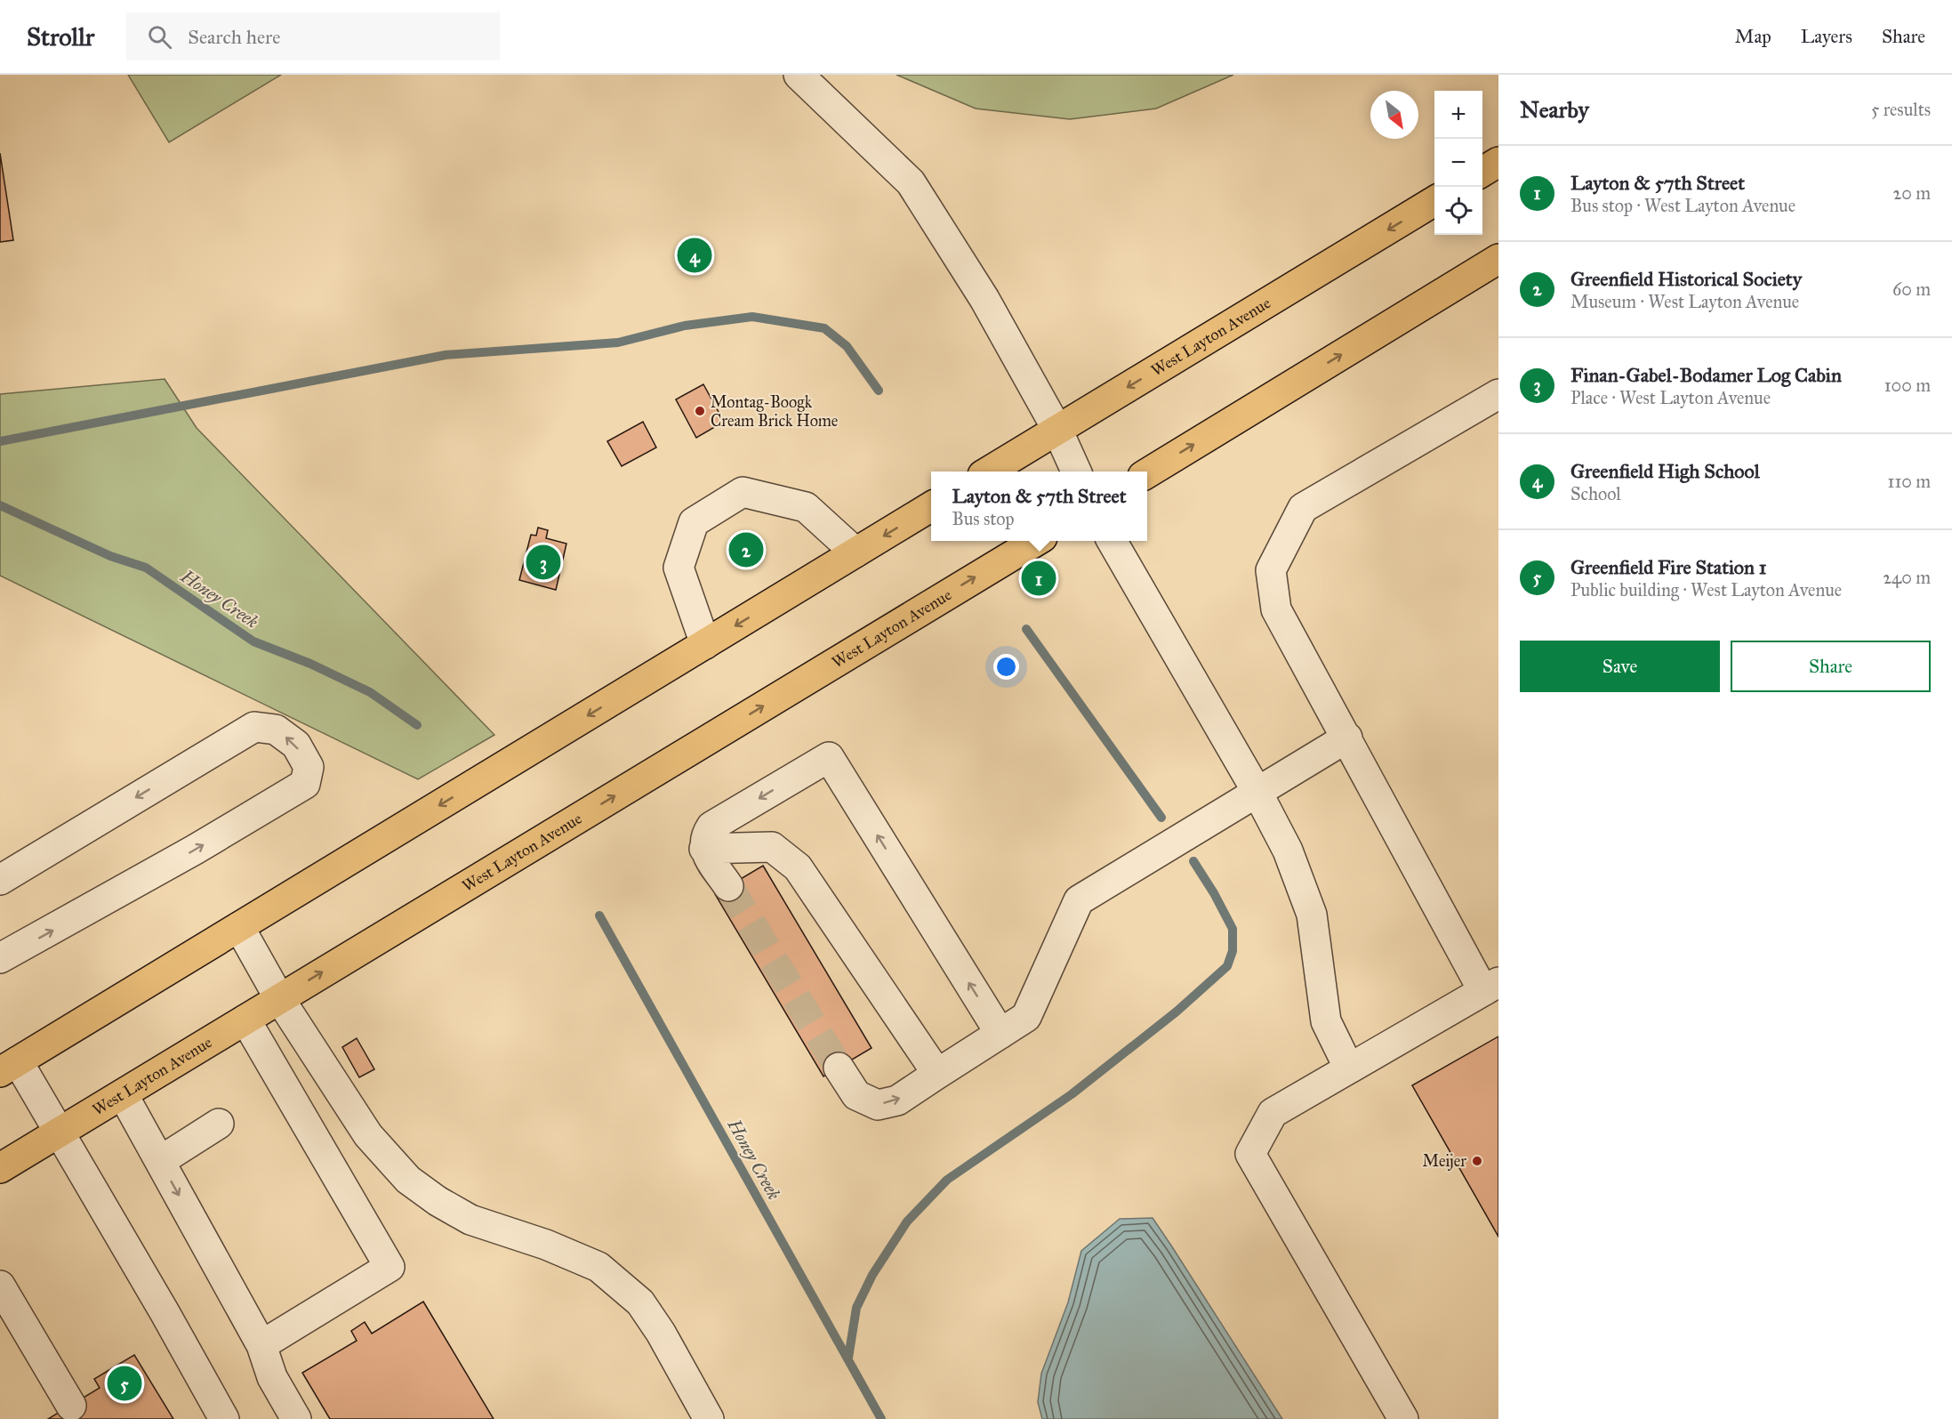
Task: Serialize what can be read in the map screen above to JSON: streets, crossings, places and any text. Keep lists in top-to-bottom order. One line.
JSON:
{"streets":{"main road":["West Layton Avenue"]},"water":["Honey Creek"],"places":["Montag-Boogk Cream Brick Home","Meijer"],"north":"bottom right","page":{"header":"Strollr","search":"Search here","nav":["Map","Layers","Share"],"heading":["Nearby","5 results"],"map_buttons":["+","−"],"list":[{"mark":"1","name":"Layton & 57th Street","note":"Bus stop · West Layton Avenue","value":"20 m"},{"mark":"2","name":"Greenfield Historical Society","note":"Museum · West Layton Avenue","value":"60 m"},{"mark":"3","name":"Finan-Gabel-Bodamer Log Cabin","note":"Place · West Layton Avenue","value":"100 m"},{"mark":"4","name":"Greenfield High School","note":"School","value":"110 m"},{"mark":"5","name":"Greenfield Fire Station 1","note":"Public building · West Layton Avenue","value":"240 m"}],"pins":["4","2","3","1","5"],"popup":["Layton & 57th Street","Bus stop"],"buttons":["Save","Share"]}}
